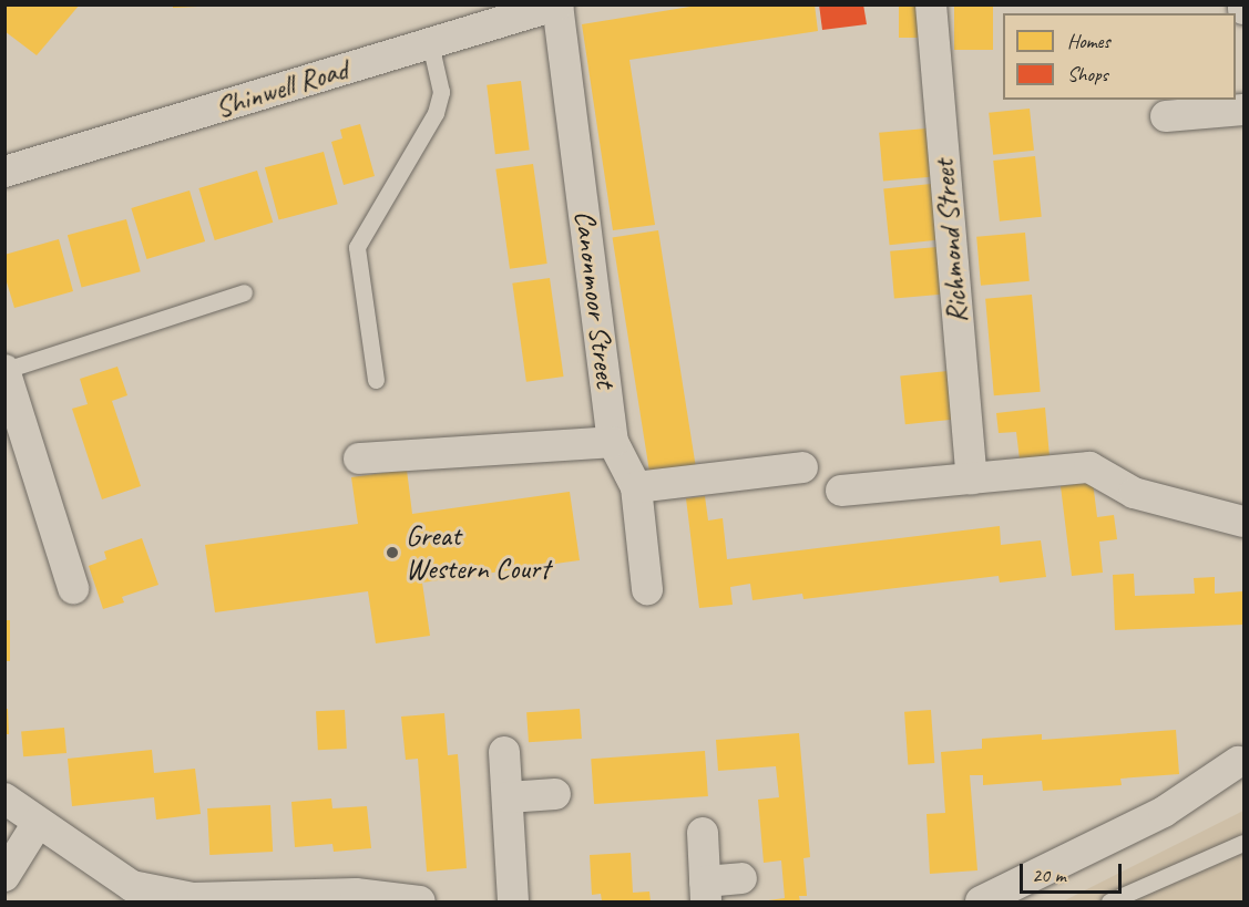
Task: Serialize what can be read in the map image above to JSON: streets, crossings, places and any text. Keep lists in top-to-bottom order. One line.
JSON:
{"streets":{"street":["Shinwell Road","Richmond Street","Canonmoor Street"]},"crossings":[["Shinwell Road","Canonmoor Street"]],"places":["Great Western Court"],"legend":["Homes","Shops"],"scale_bar":"20 m"}
